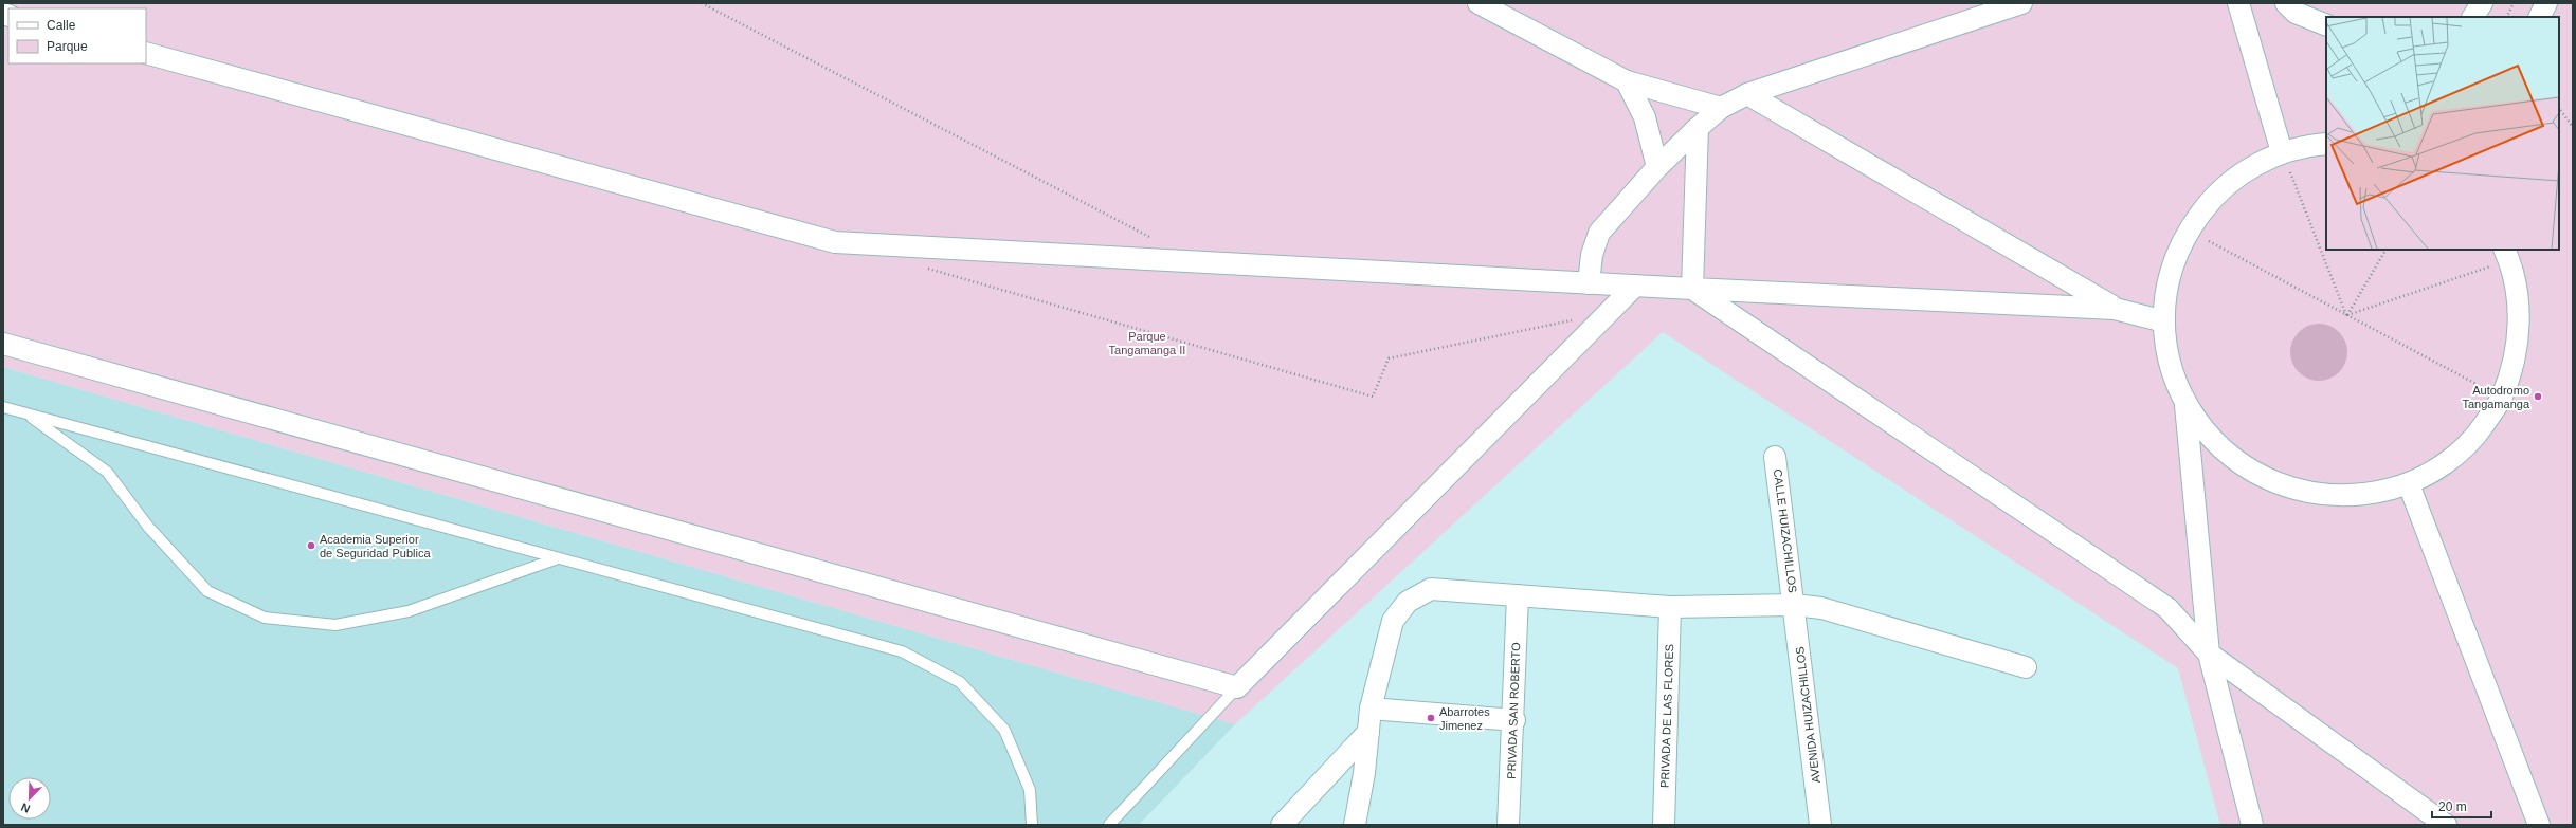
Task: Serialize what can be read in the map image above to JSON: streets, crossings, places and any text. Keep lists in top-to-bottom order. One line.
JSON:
{"streets":{"street":["CALLE HUIZACHILLOS","PRIVADA SAN ROBERTO","AVENIDA HUIZACHILLOS","PRIVADA DE LAS FLORES"]},"crossings":[["CALLE HUIZACHILLOS","AVENIDA HUIZACHILLOS"]],"parks":["Parque Tangamanga II"],"places":["Autodromo Tangamanga","Academia Superior de Seguridad Publica","Abarrotes Jimenez"],"legend":["Calle","Parque"],"scale_bar":"20 m","north":"bottom left"}
